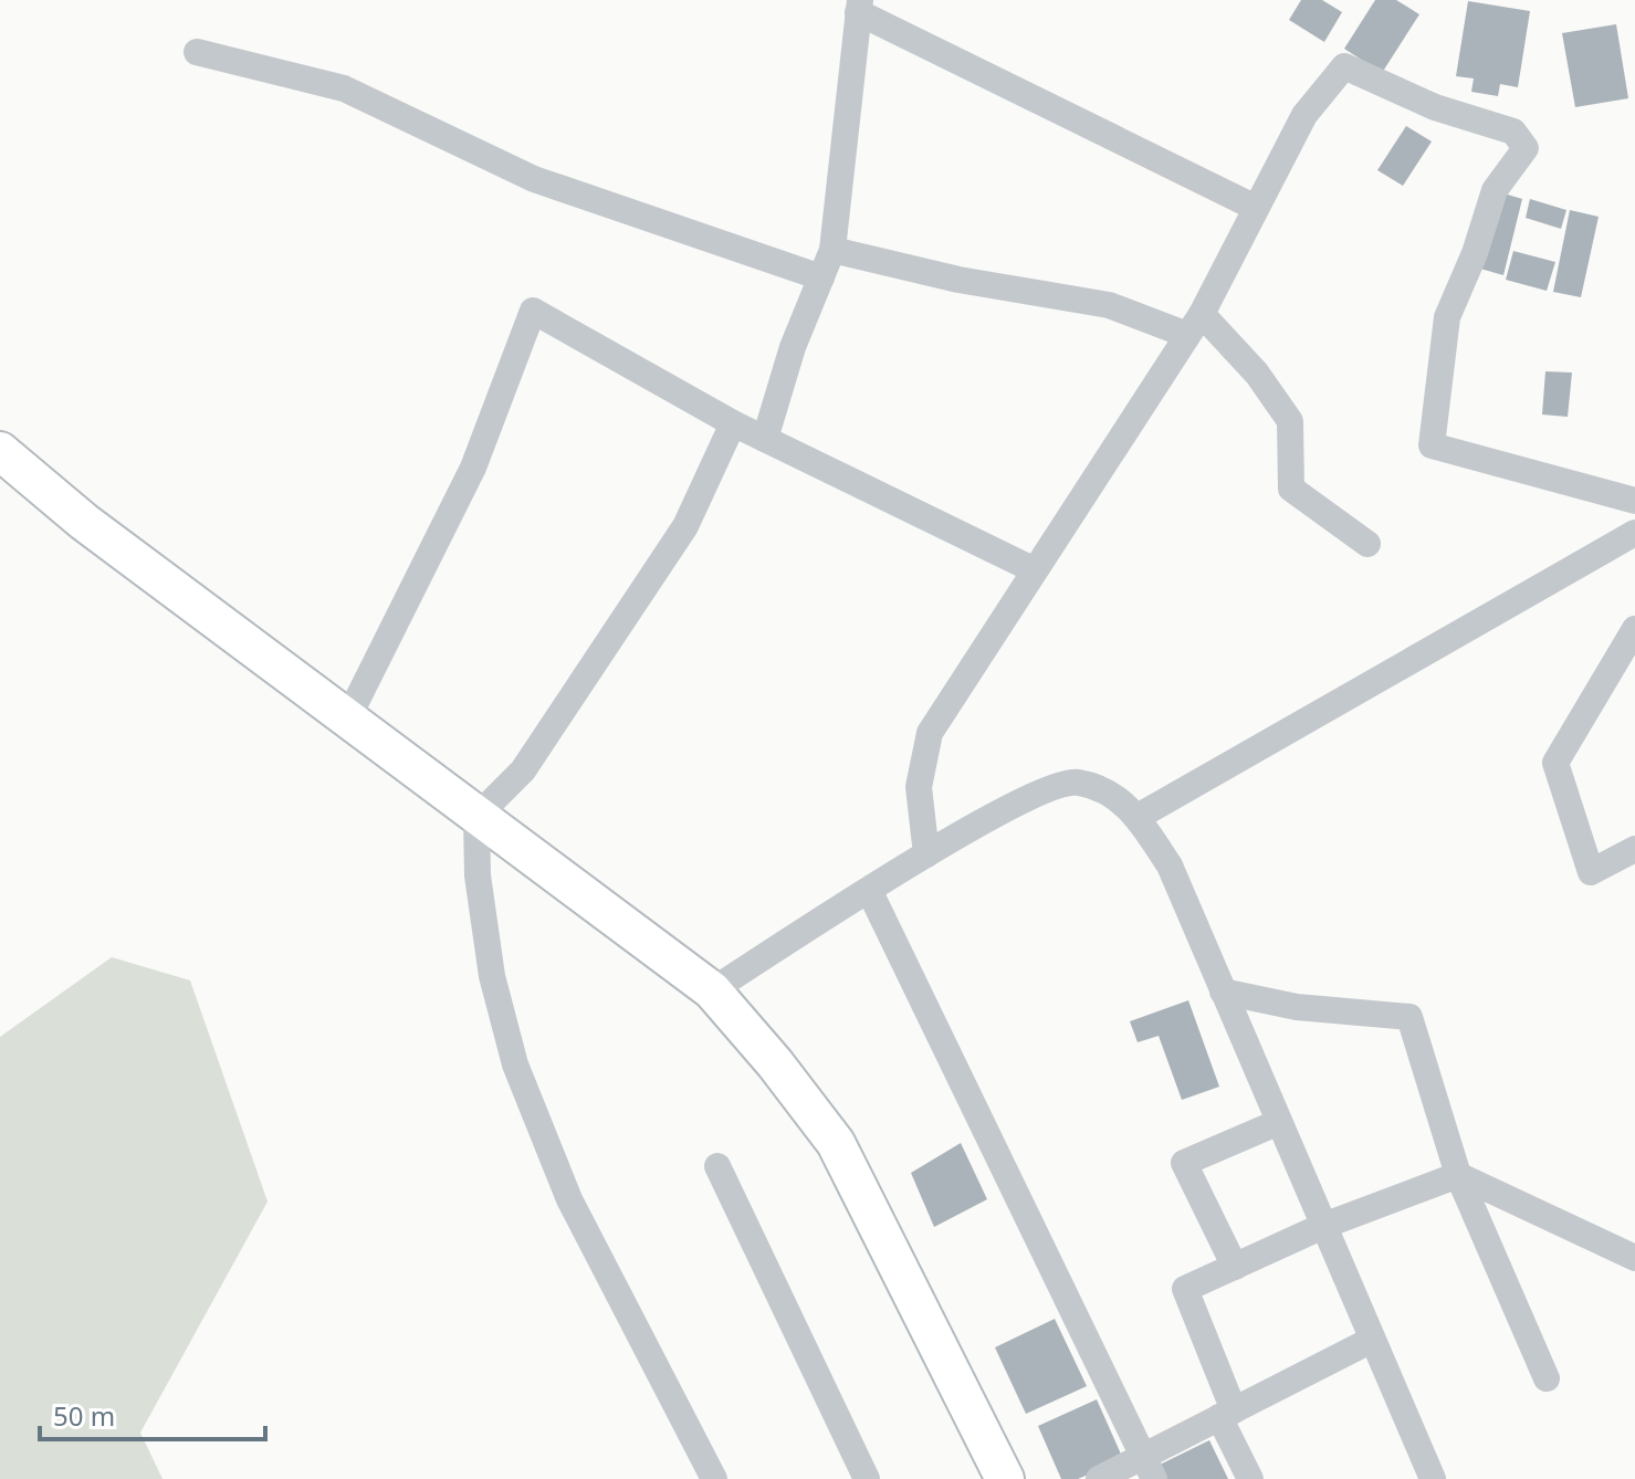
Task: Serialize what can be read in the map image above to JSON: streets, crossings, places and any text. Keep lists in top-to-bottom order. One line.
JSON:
{"scale_bar":"50 m"}
